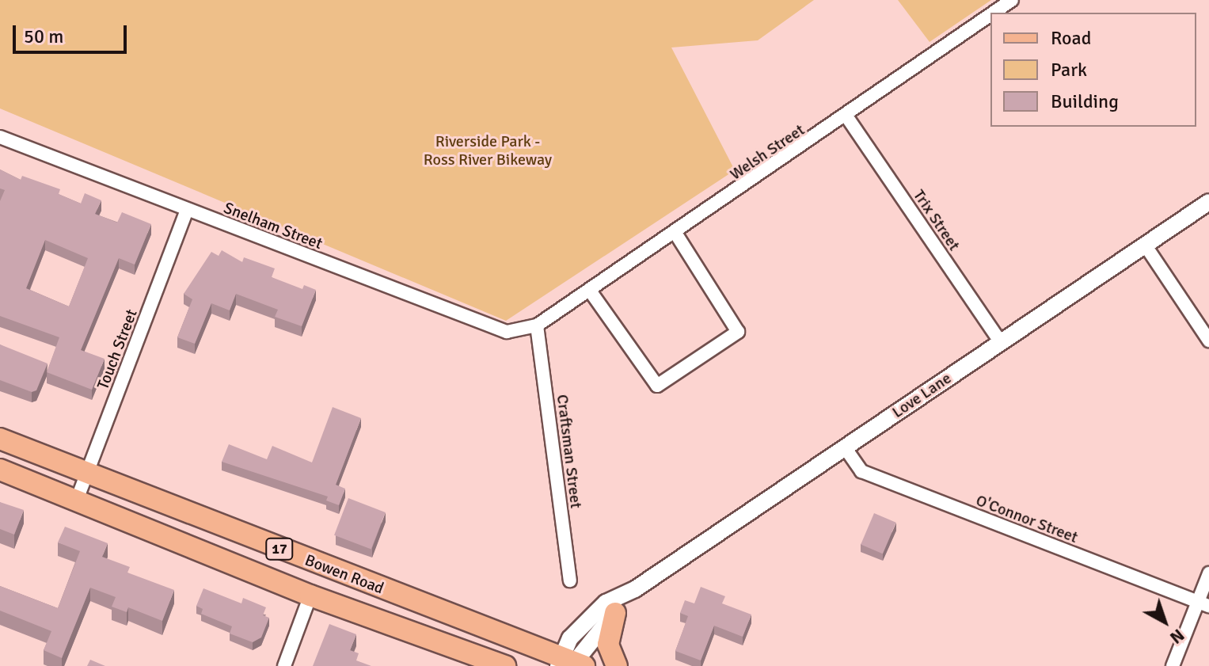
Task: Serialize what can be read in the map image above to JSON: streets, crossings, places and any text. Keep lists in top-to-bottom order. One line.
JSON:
{"streets":{"main road":["17","Bowen Road"],"street":["Welsh Street","Trix Street","Snelham Street","Touch Street","Love Lane","Craftsman Street","O'Connor Street"]},"crossings":[["Welsh Street","Trix Street"],["Welsh Street","Snelham Street"],["Welsh Street","Craftsman Street"],["Trix Street","Love Lane"],["Snelham Street","Touch Street"],["Snelham Street","Craftsman Street"],["Touch Street","Bowen Road"],["Love Lane","O'Connor Street"],["Love Lane","Bowen Road"]],"parks":["Riverside Park - Ross River Bikeway"],"legend":["Road","Park","Building"],"scale_bar":"50 m","north":"bottom right"}
